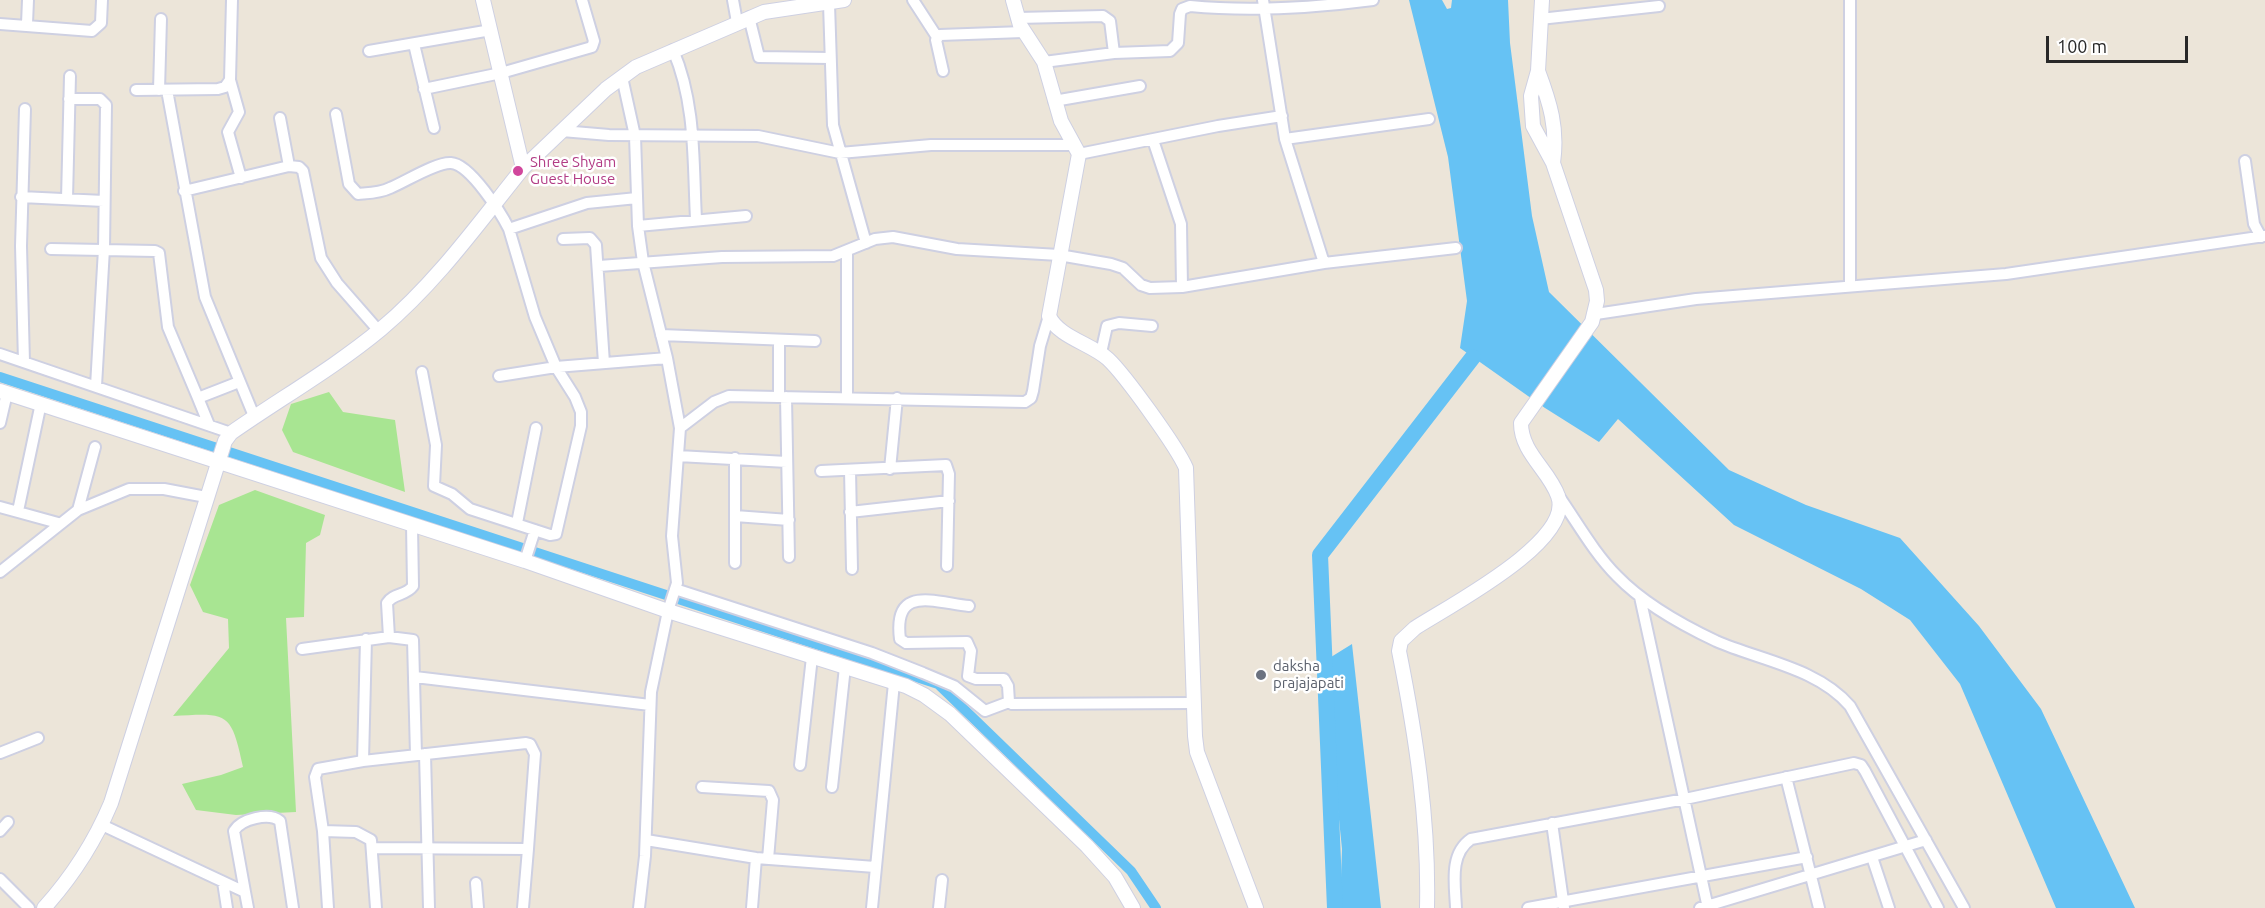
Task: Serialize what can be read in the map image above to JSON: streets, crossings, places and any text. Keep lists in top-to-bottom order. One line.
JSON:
{"places":["Shree Shyam Guest House","daksha prajajapati"],"scale_bar":"100 m"}
